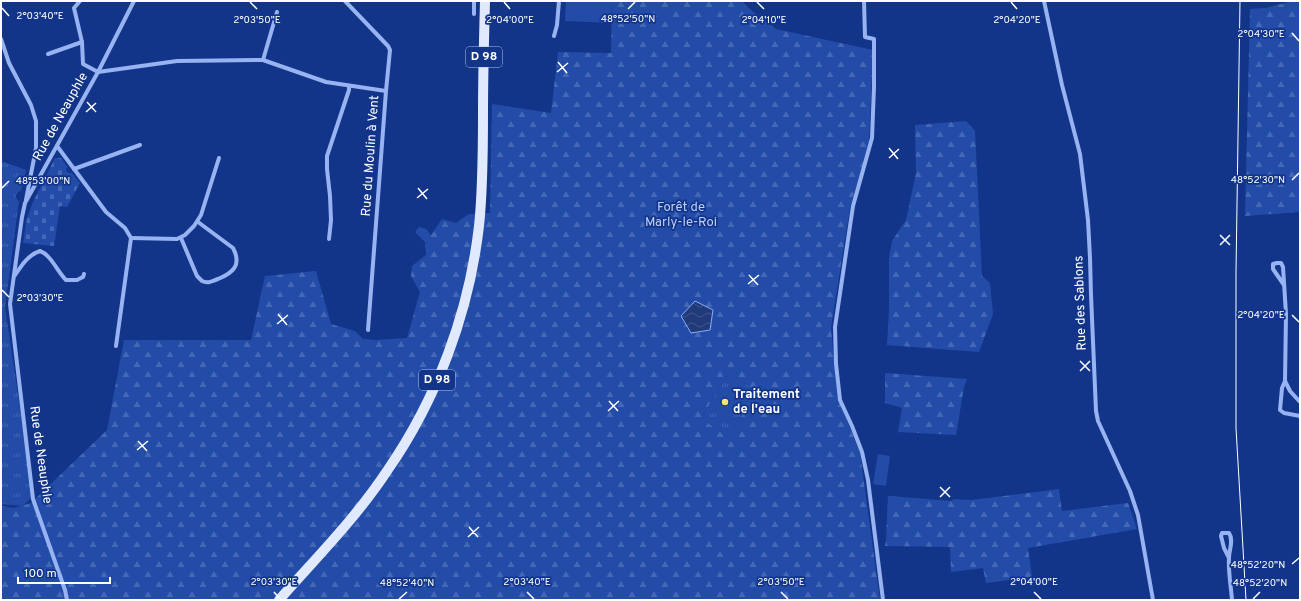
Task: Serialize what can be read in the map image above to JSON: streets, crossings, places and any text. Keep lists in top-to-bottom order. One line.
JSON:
{"streets":{"main road":["D 98"],"street":["Rue de Neauphle","Rue du Moulin à Vent","Rue des Sablons"]},"parks":["Forêt de Marly-le-Roi"],"places":["Traitement de l'eau"],"scale_bar":"100 m","coordinates":["2°03'40\"E","48°52'50\"N","2°03'50\"E","2°04'00\"E","2°04'10\"E","2°04'20\"E","2°04'30\"E","48°52'30\"N","48°53'00\"N","2°03'30\"E","48°52'20\"N","48°52'40\"N"]}
